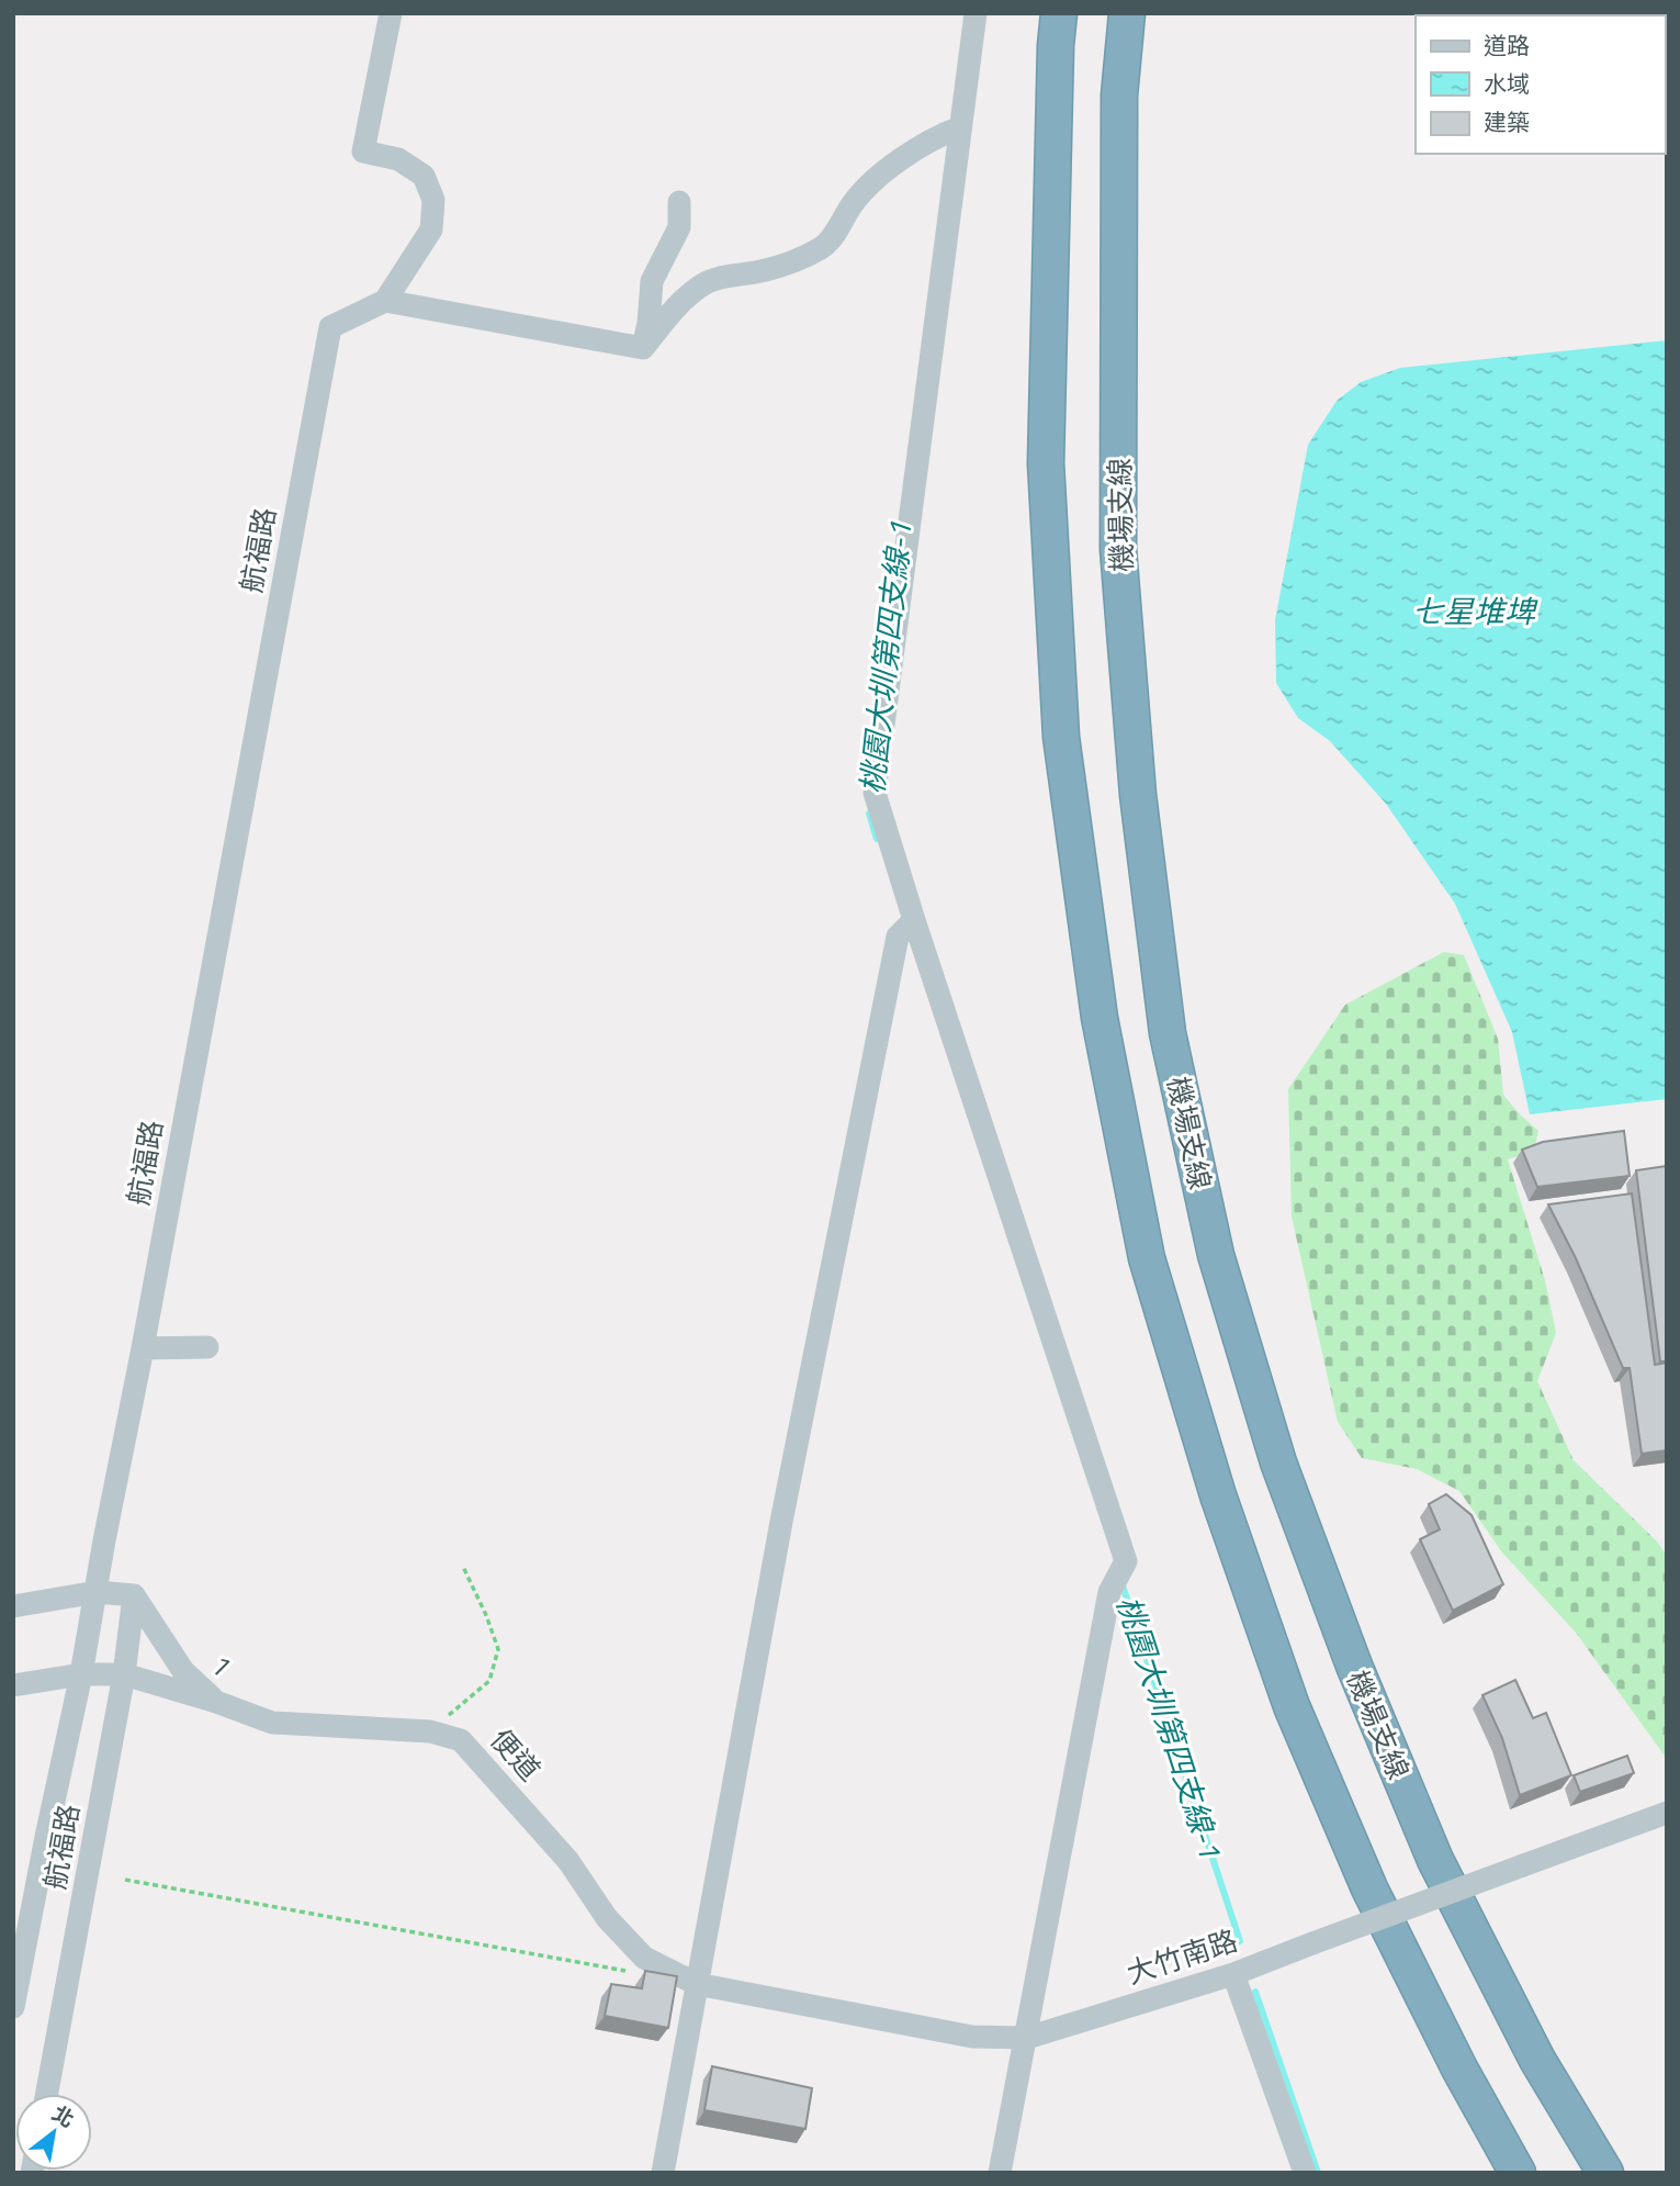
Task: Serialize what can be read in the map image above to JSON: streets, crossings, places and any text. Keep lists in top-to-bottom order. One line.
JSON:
{"streets":{"highway":["機場支線"],"street":["航福路","1","便道","大竹南路"]},"crossings":[["航福路","1"],["1","便道"],["便道","大竹南路"]],"water":["七星堆埤","桃園大圳第四支線-1"],"legend":["道路","水域","建築"],"north":"top right"}
